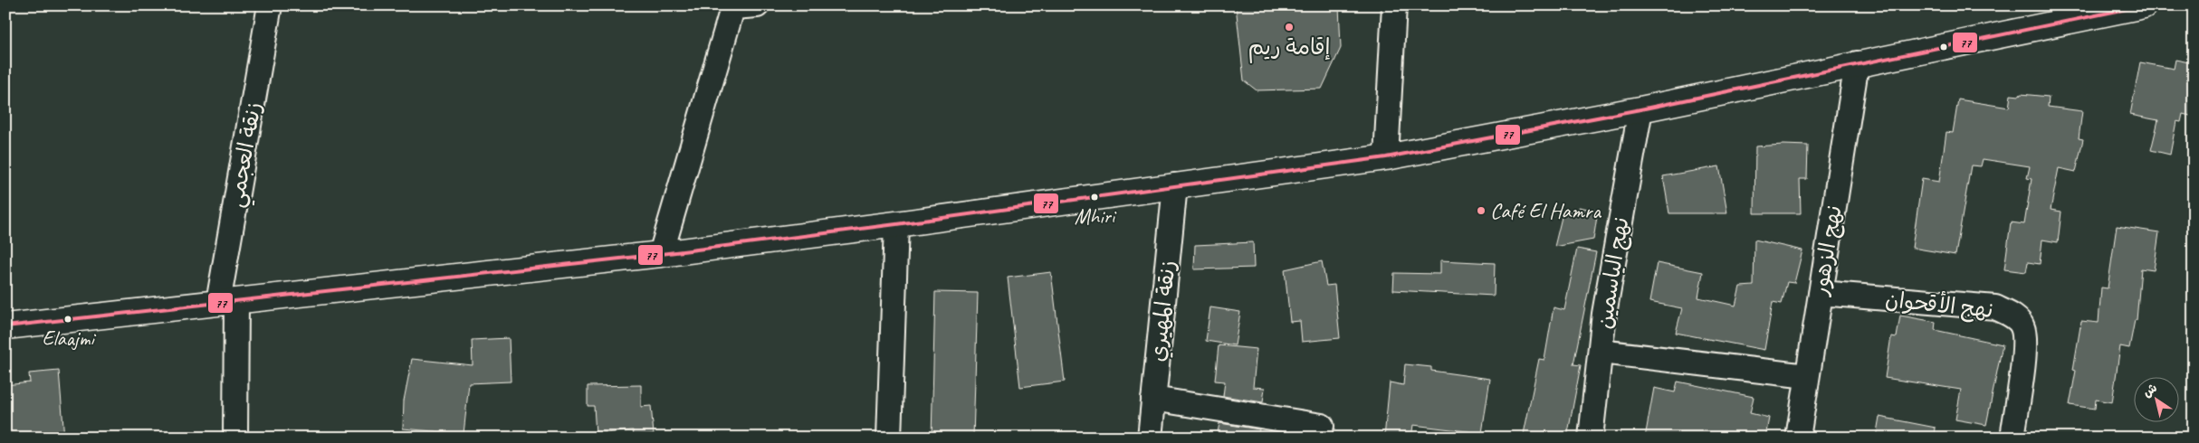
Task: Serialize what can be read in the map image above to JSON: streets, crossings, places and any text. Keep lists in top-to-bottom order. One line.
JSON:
{"streets":{"street":["زنقة العجمي","نهج الزهور","نهج الياسمين","نهج الأقحوان","زنقة المهيري"]},"crossings":[["نهج الزهور","نهج الأقحوان"]],"places":["إقامة ريم","Mhiri","Café El Hamra","Elaajmi"],"lines":["transit line 77"],"north":"top left"}
